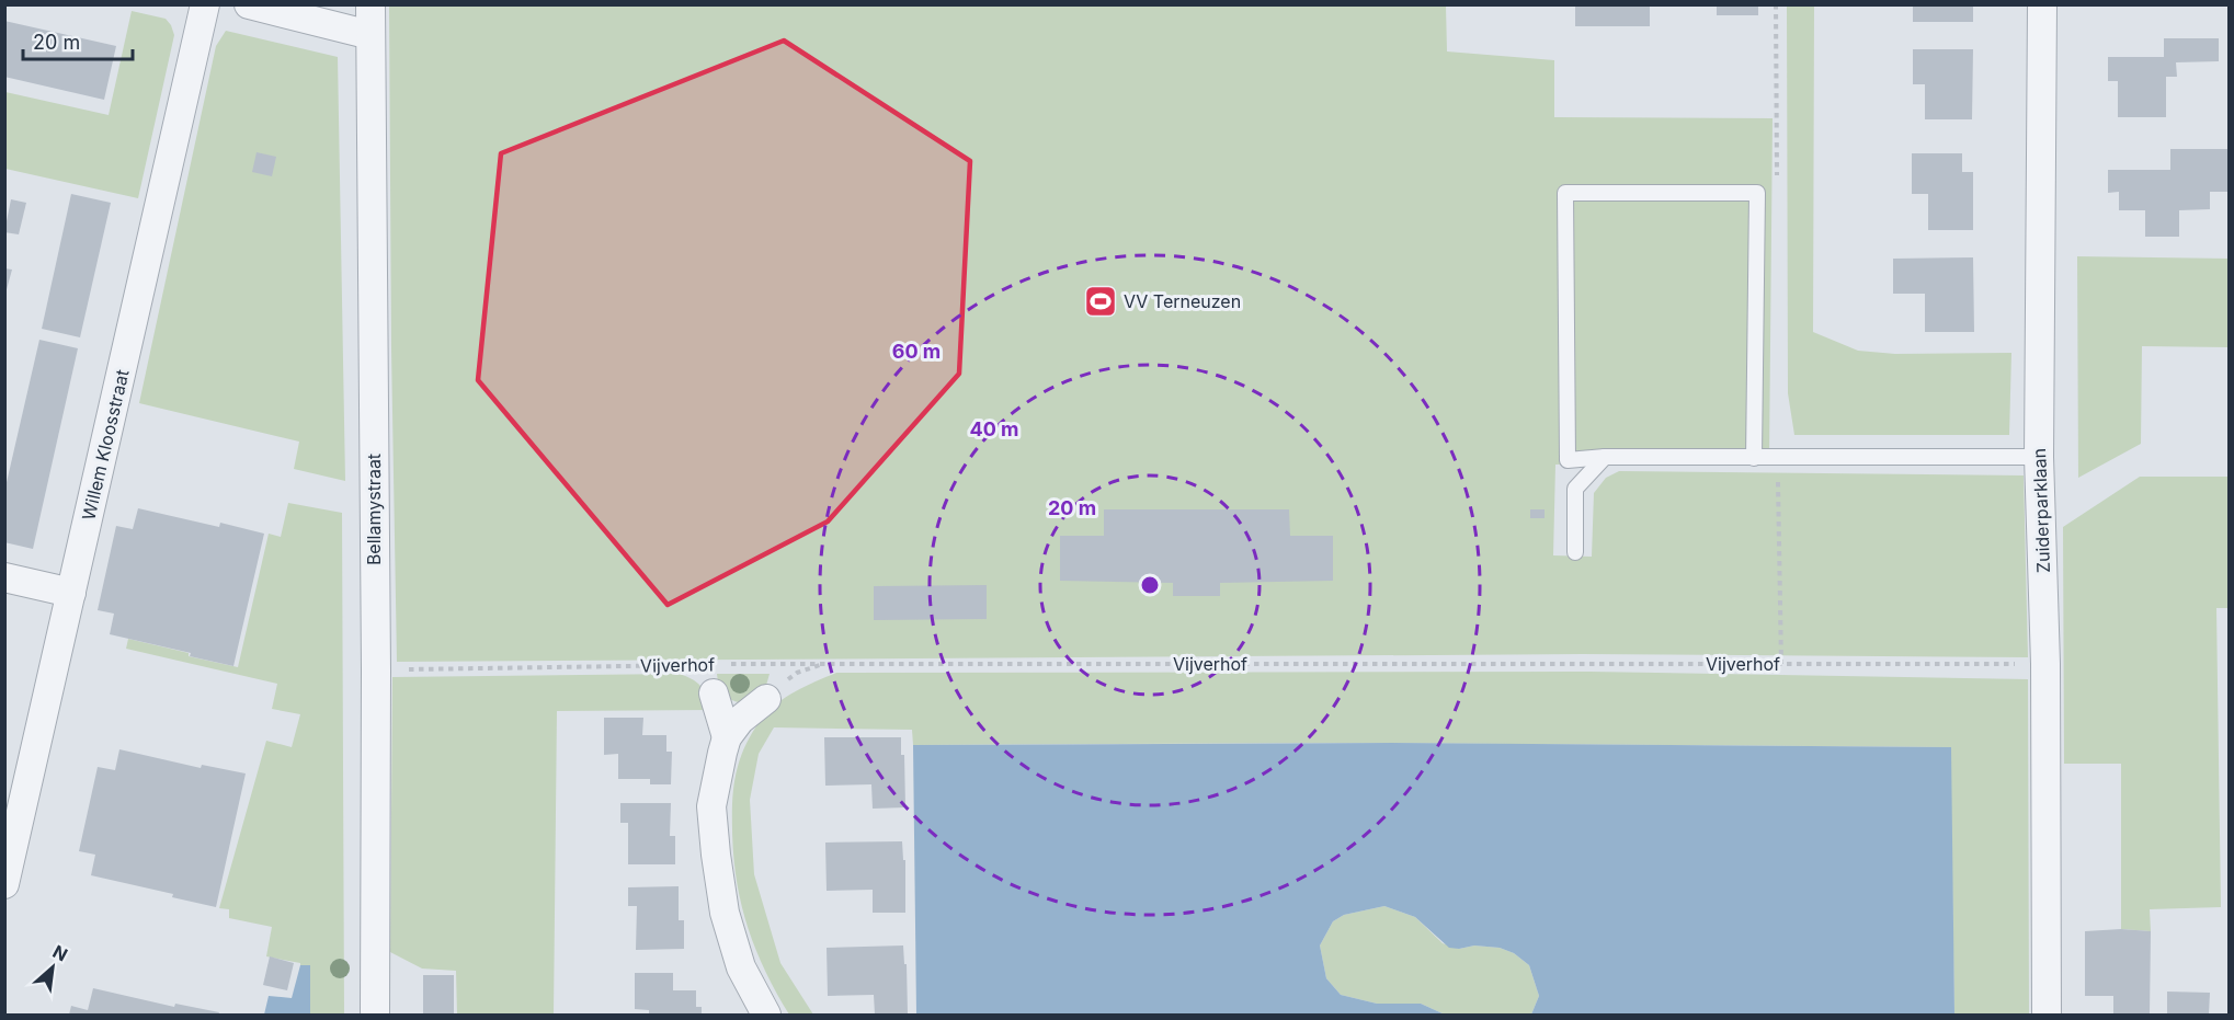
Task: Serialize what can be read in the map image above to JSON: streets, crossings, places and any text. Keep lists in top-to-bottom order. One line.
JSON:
{"streets":{"street":["Willem Kloosstraat","Bellamystraat","Zuiderparklaan","Vijverhof"]},"crossings":[["Bellamystraat","Vijverhof"],["Zuiderparklaan","Vijverhof"]],"places":{"sports":["VV Terneuzen"]},"scale_bar":"20 m","north":"top right","rings":["60 m","40 m","20 m"]}
